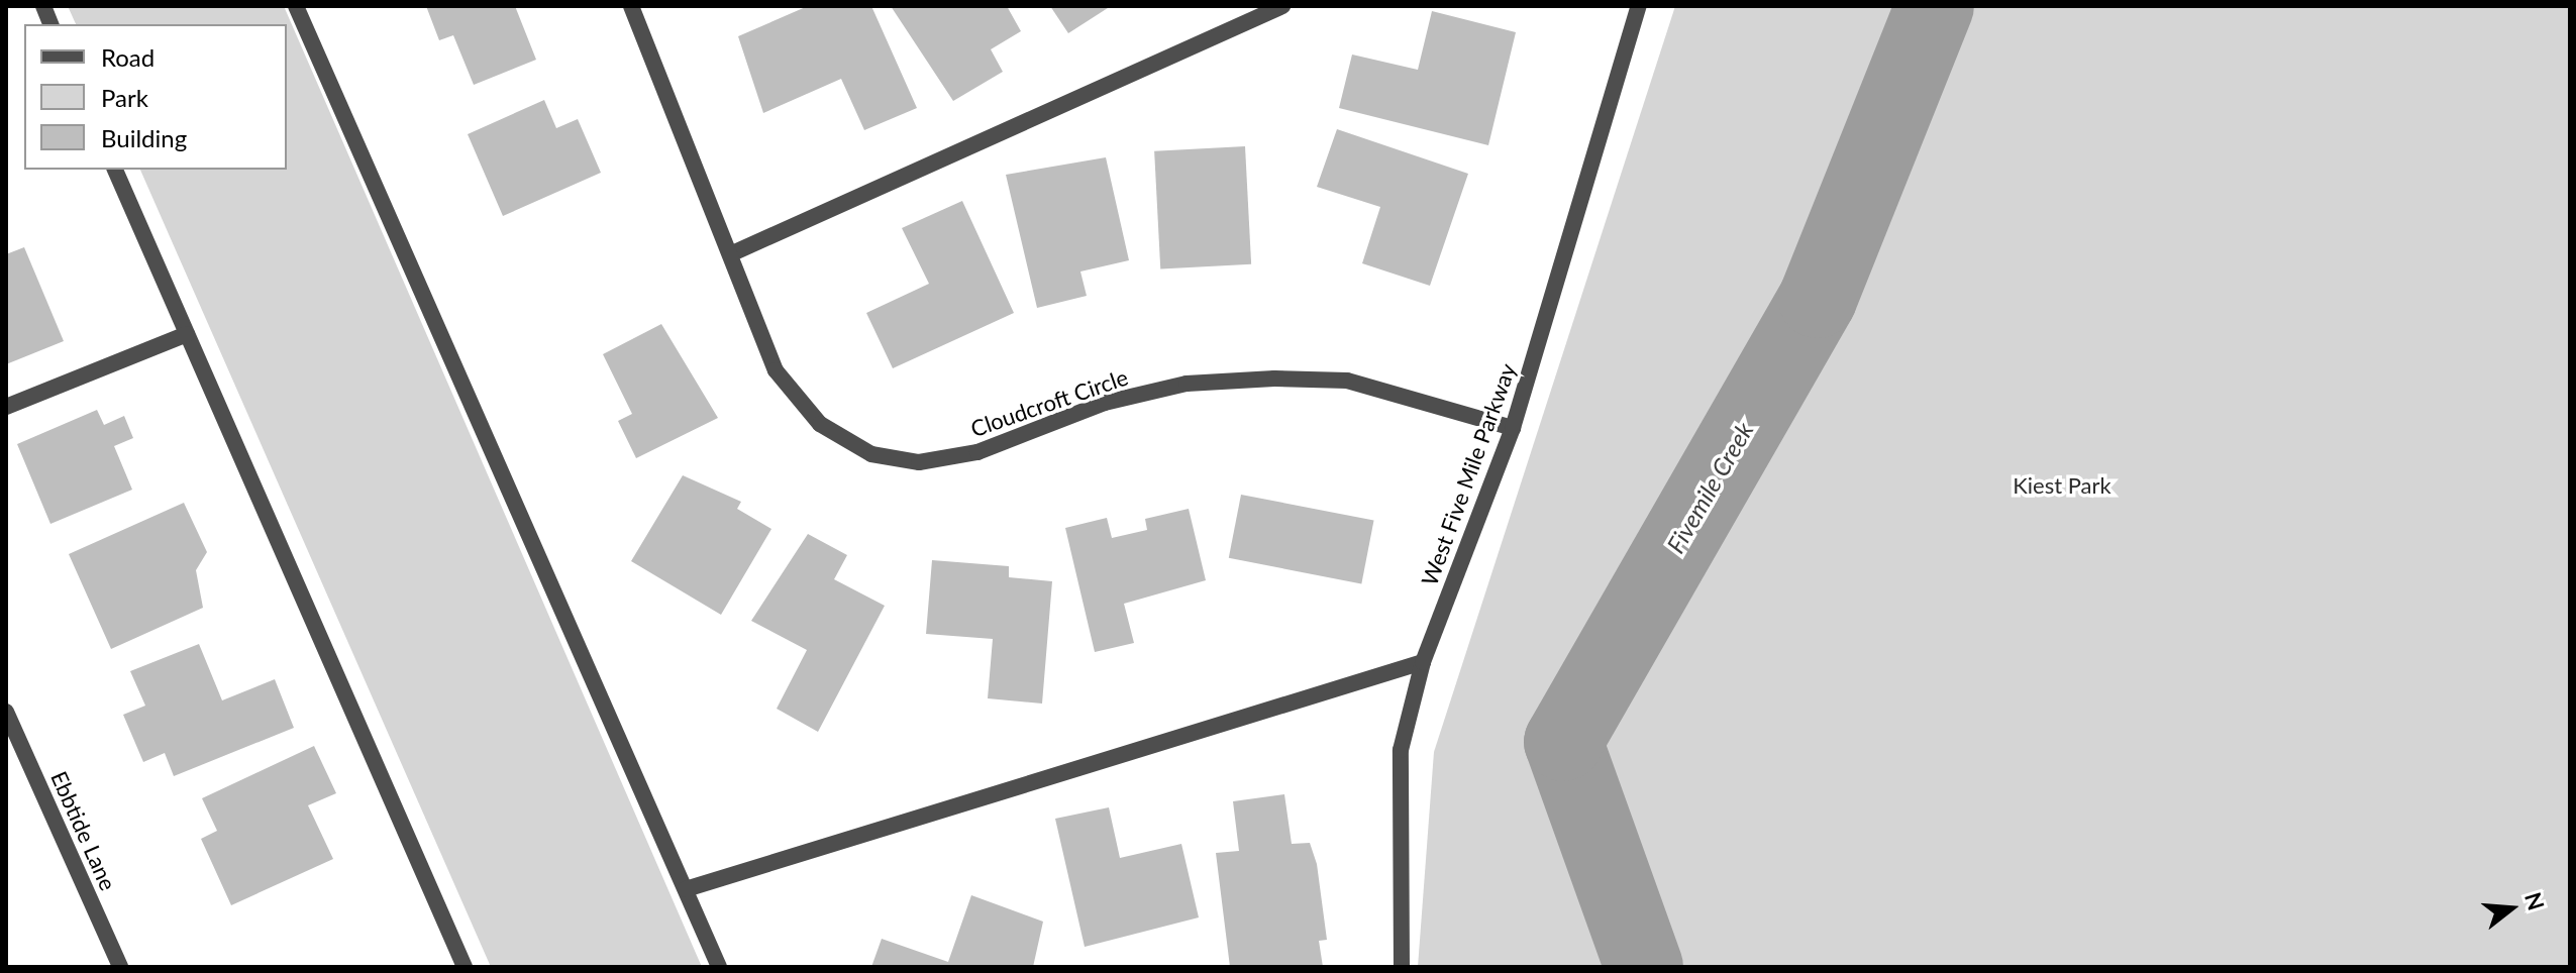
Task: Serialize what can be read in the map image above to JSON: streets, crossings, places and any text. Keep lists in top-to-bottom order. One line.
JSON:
{"streets":{"street":["Cloudcroft Circle","West Five Mile Parkway","Ebbtide Lane"]},"crossings":[["Cloudcroft Circle","West Five Mile Parkway"]],"water":["Fivemile Creek"],"parks":["Kiest Park"],"legend":["Road","Park","Building"],"north":"right"}
